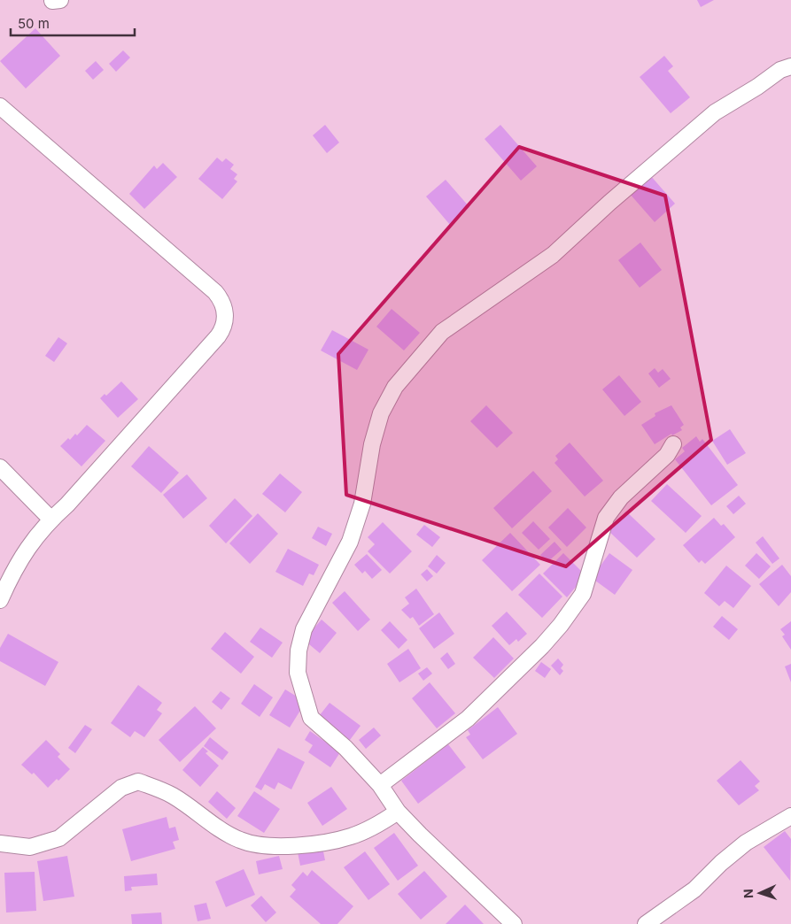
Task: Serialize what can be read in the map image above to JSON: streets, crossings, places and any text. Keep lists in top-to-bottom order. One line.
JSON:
{"scale_bar":"50 m","north":"left"}
